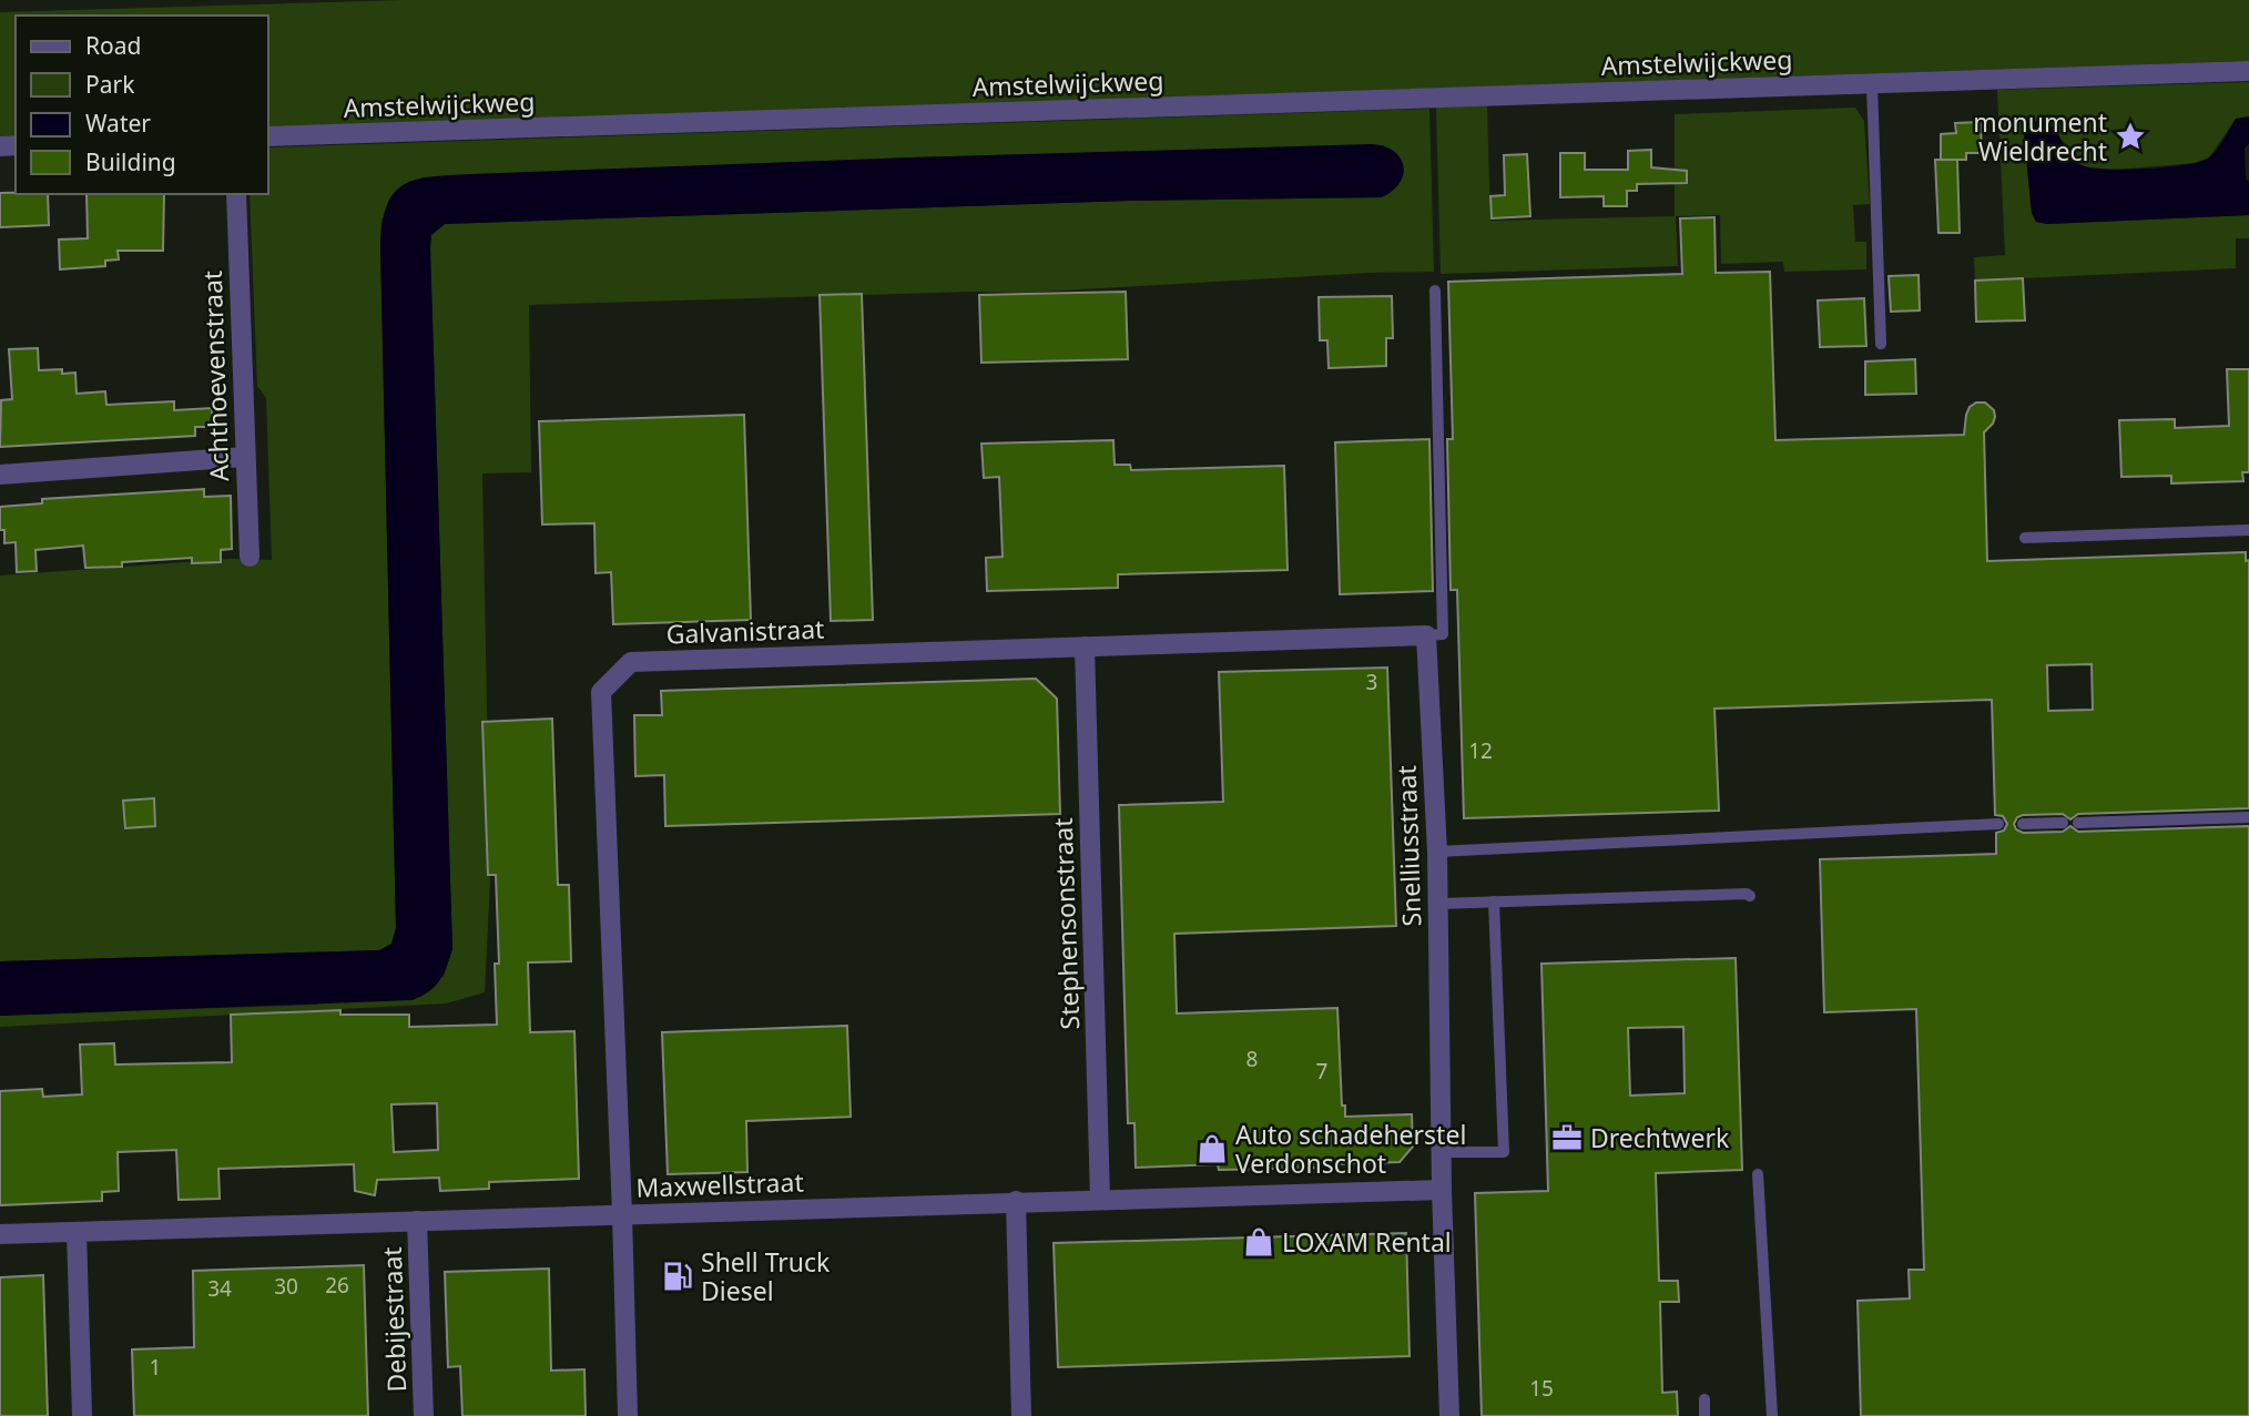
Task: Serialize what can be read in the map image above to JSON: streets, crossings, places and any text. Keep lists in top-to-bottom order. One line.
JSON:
{"streets":{"street":["Amstelwijckweg","Achthoevenstraat","Galvanistraat","Snelliusstraat","Stephensonstraat","Maxwellstraat","Debijestraat"]},"crossings":[["Galvanistraat","Snelliusstraat"],["Galvanistraat","Stephensonstraat"],["Galvanistraat","Maxwellstraat"],["Snelliusstraat","Maxwellstraat"],["Stephensonstraat","Maxwellstraat"],["Maxwellstraat","Debijestraat"]],"places":{"place":["monument Wieldrecht"],"office":["Drechtwerk"],"shop":["Auto schadeherstel Verdonschot","LOXAM Rental"],"fuel station":["Shell Truck Diesel"]},"house_numbers":["3","12","8","7","26","30","34","1","15"],"legend":["Road","Park","Water","Building"]}
